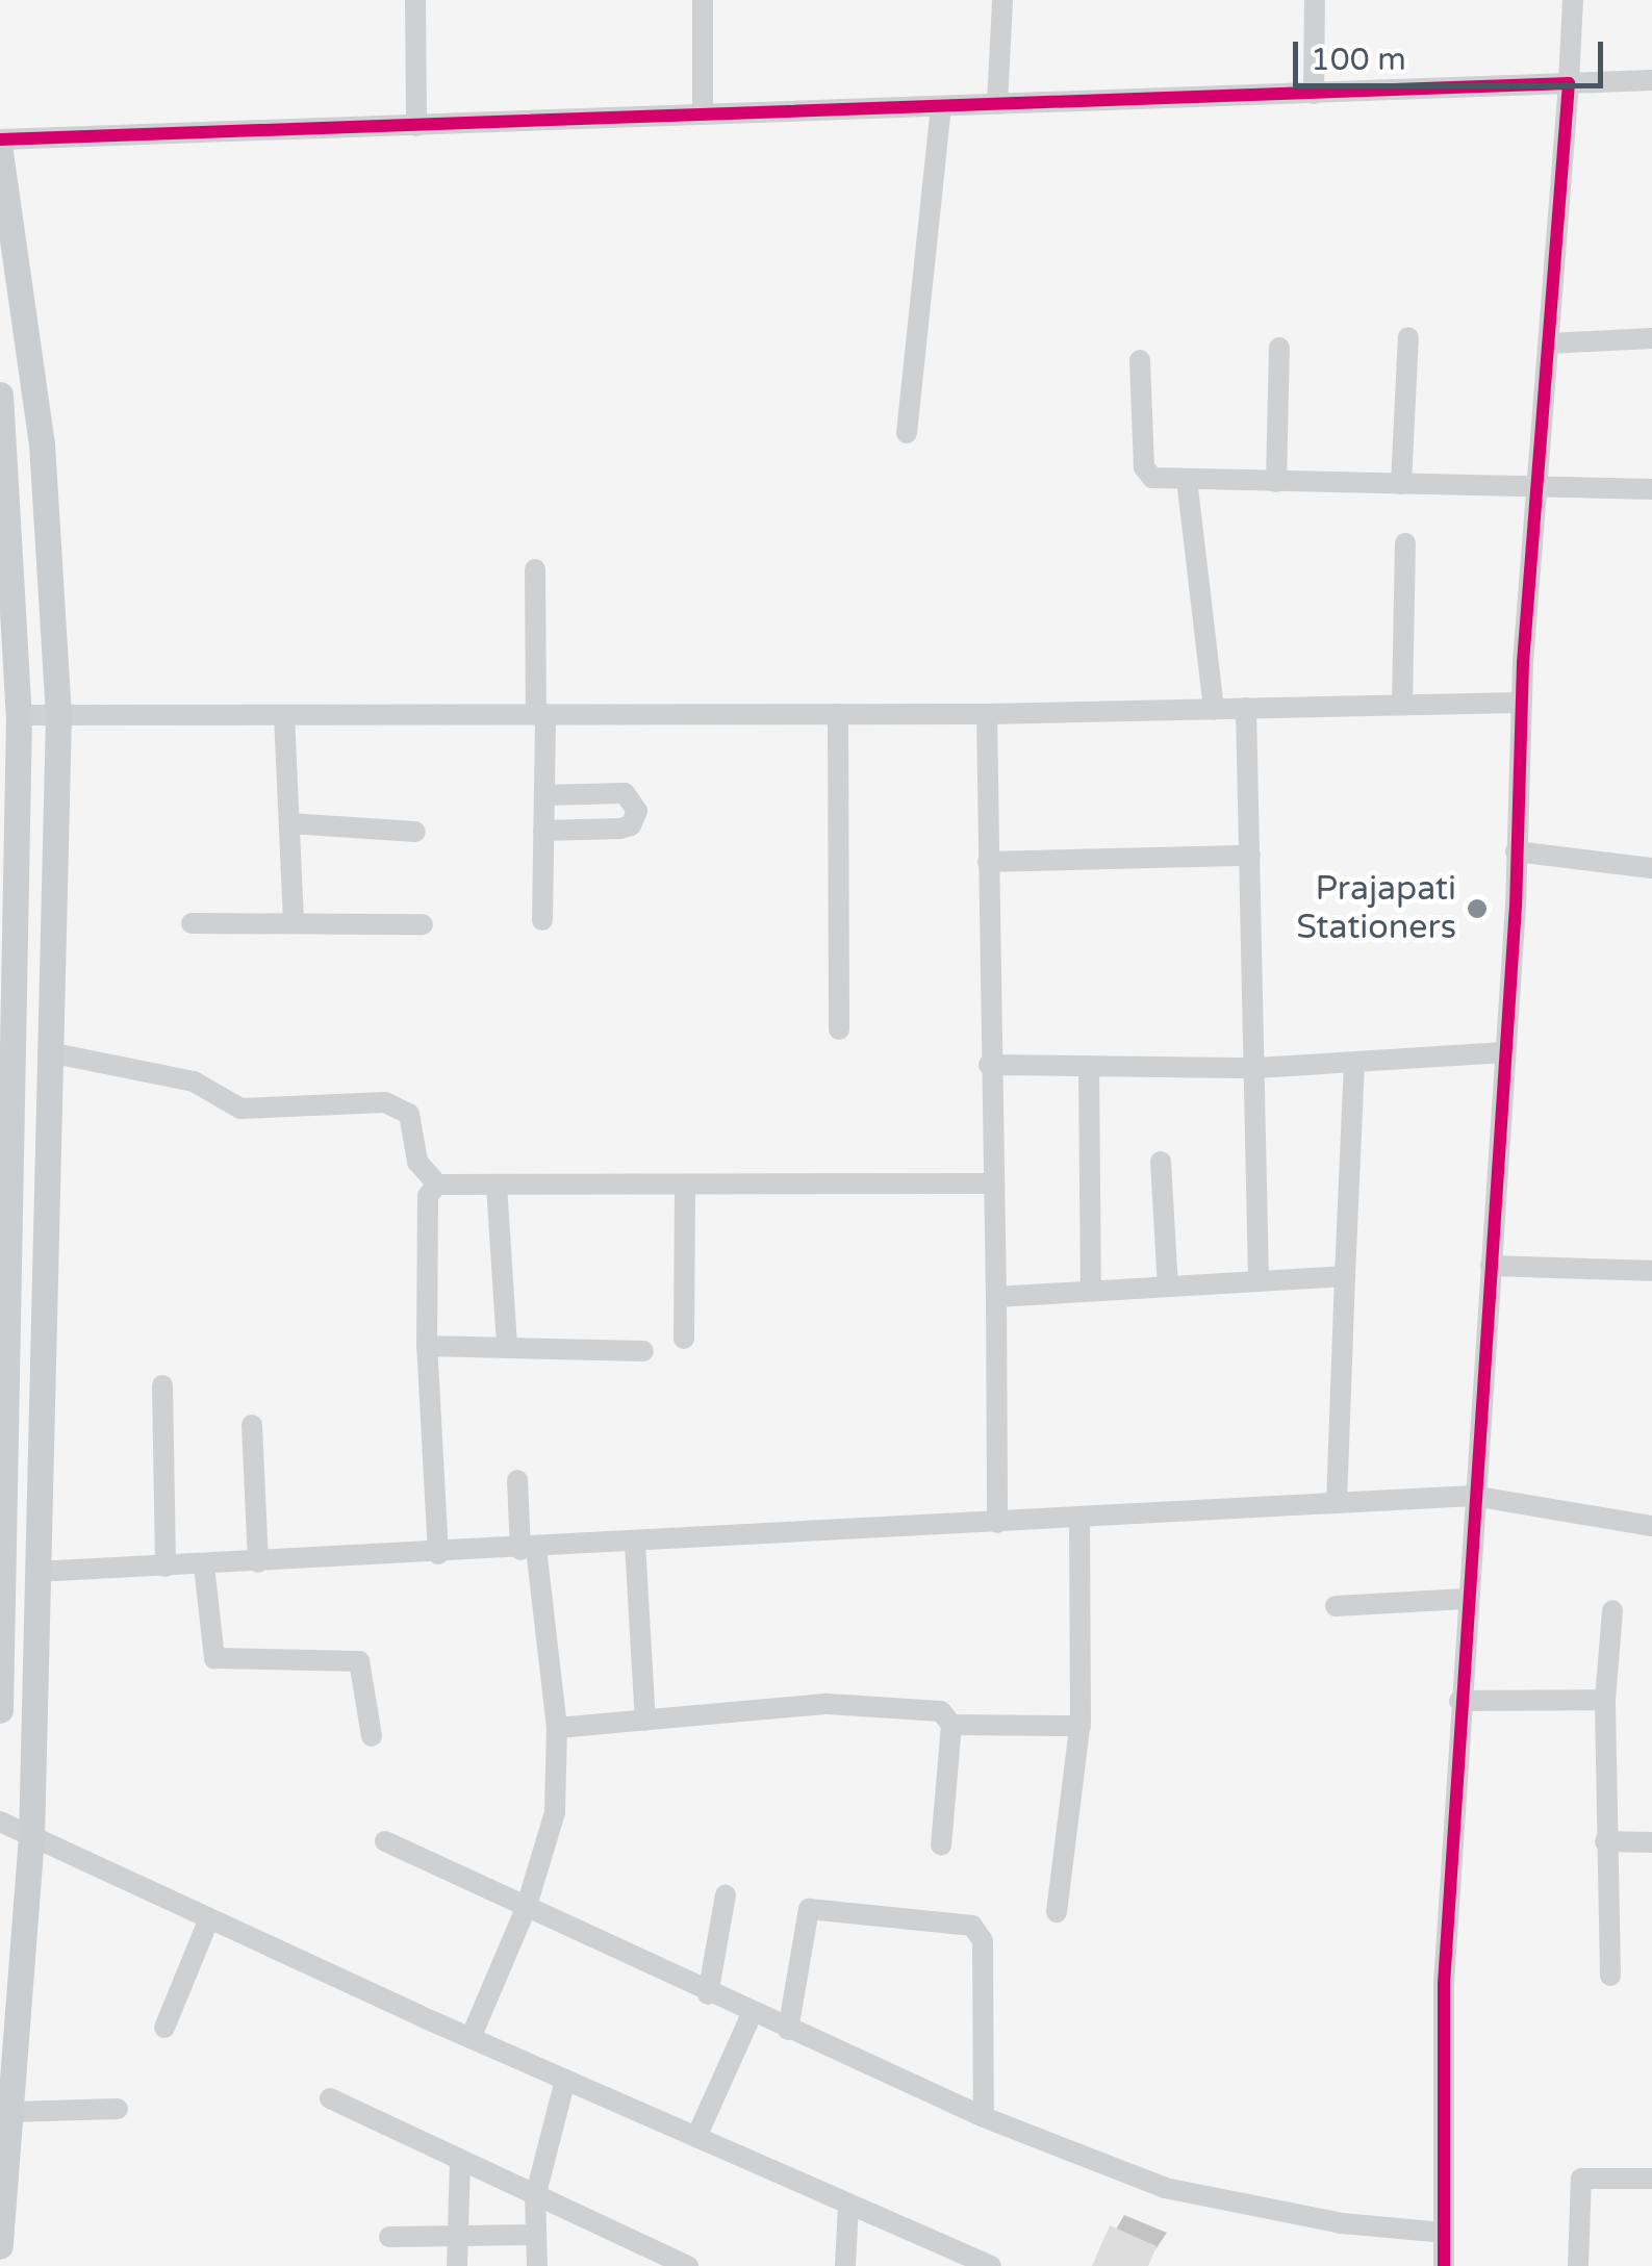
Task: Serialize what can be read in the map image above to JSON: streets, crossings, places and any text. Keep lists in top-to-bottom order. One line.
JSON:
{"places":["Prajapati Stationers"],"scale_bar":"100 m"}
